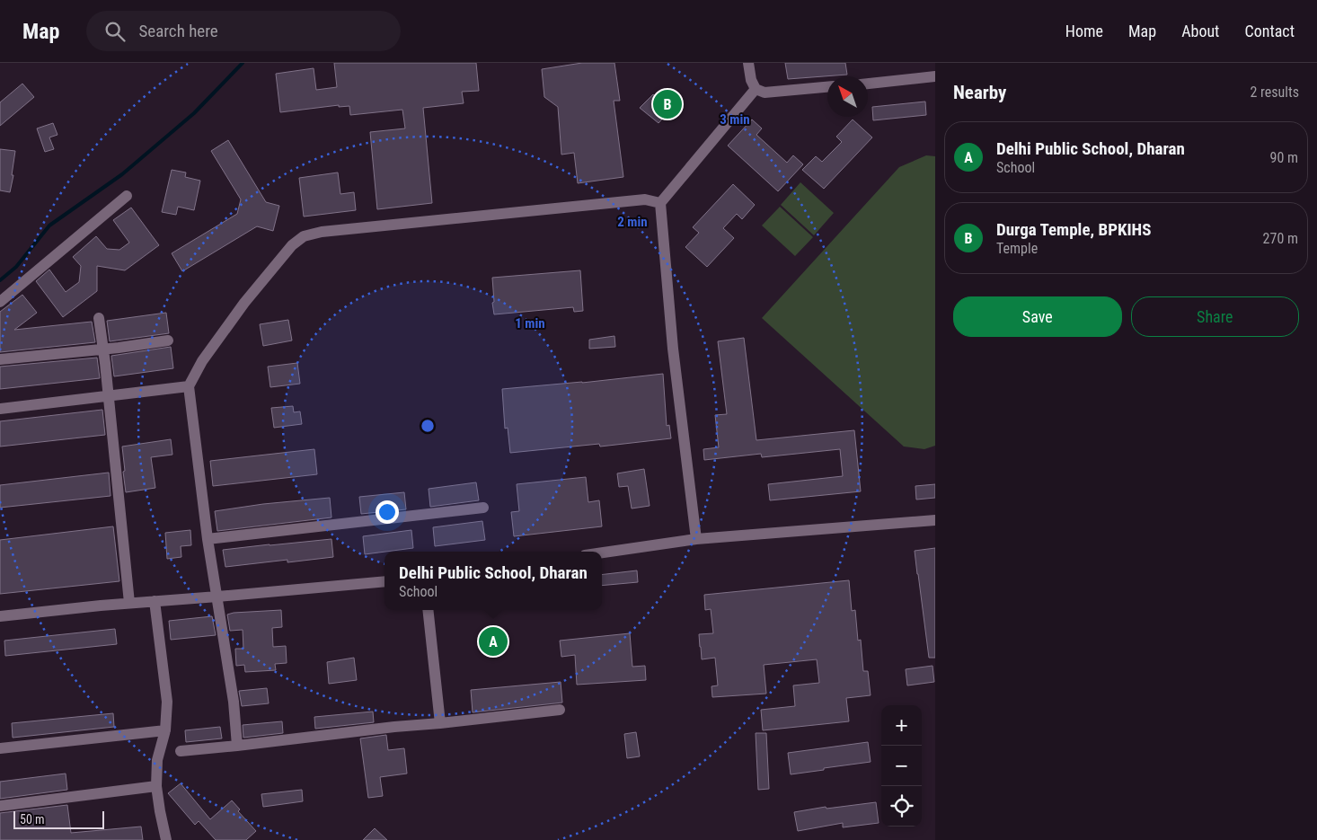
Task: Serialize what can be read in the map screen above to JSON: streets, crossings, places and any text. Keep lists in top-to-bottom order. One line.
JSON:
{"scale_bar":"50 m","north":"top left","page":{"header":"Map","search":"Search here","nav":["Home","Map","About","Contact"],"heading":["Nearby","2 results"],"pins":["B","A"],"list":[{"mark":"A","name":"Delhi Public School, Dharan","note":"School","value":"90 m"},{"mark":"B","name":"Durga Temple, BPKIHS","note":"Temple","value":"270 m"}],"buttons":["Save","Share"],"popup":["Delhi Public School, Dharan","School"],"map_buttons":["+","−"],"scale":"50 m"},"rings":["3 min","2 min","1 min"]}
